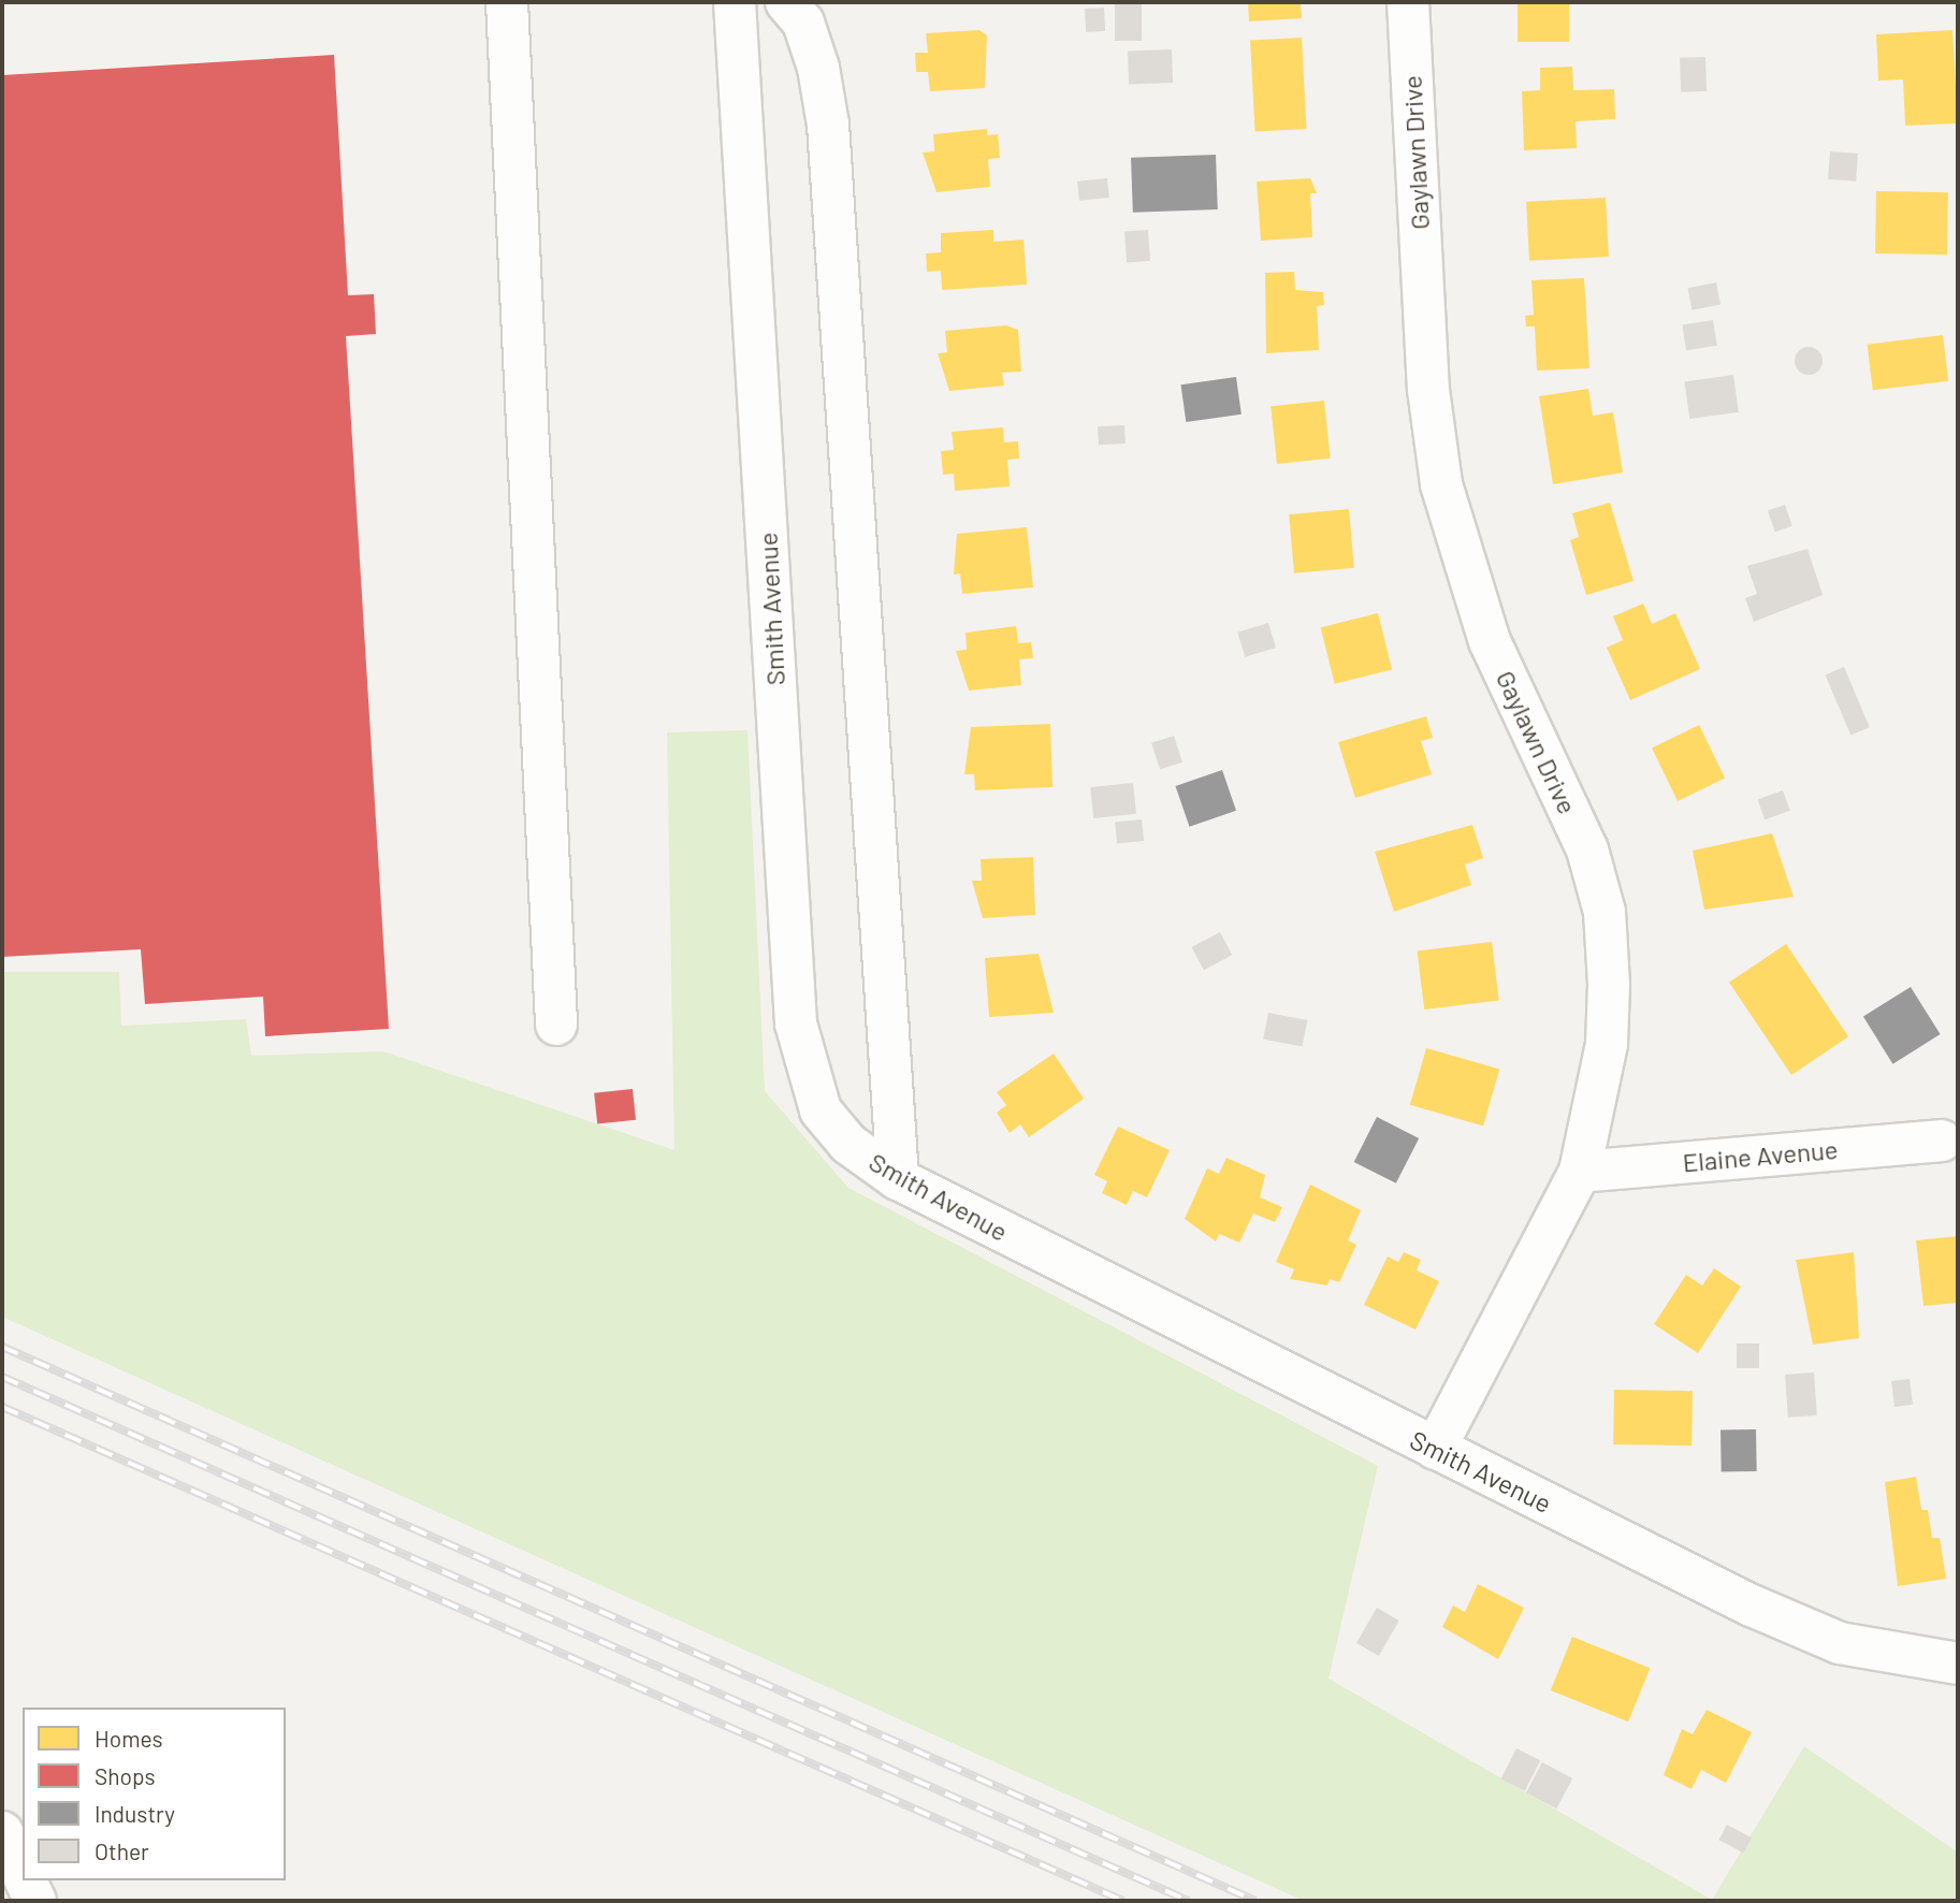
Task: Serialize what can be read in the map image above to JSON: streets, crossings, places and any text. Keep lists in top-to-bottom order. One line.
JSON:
{"streets":{"street":["Gaylawn Drive","Smith Avenue","Elaine Avenue"]},"crossings":[["Gaylawn Drive","Smith Avenue"],["Gaylawn Drive","Elaine Avenue"]],"legend":["Homes","Shops","Industry","Other"]}
